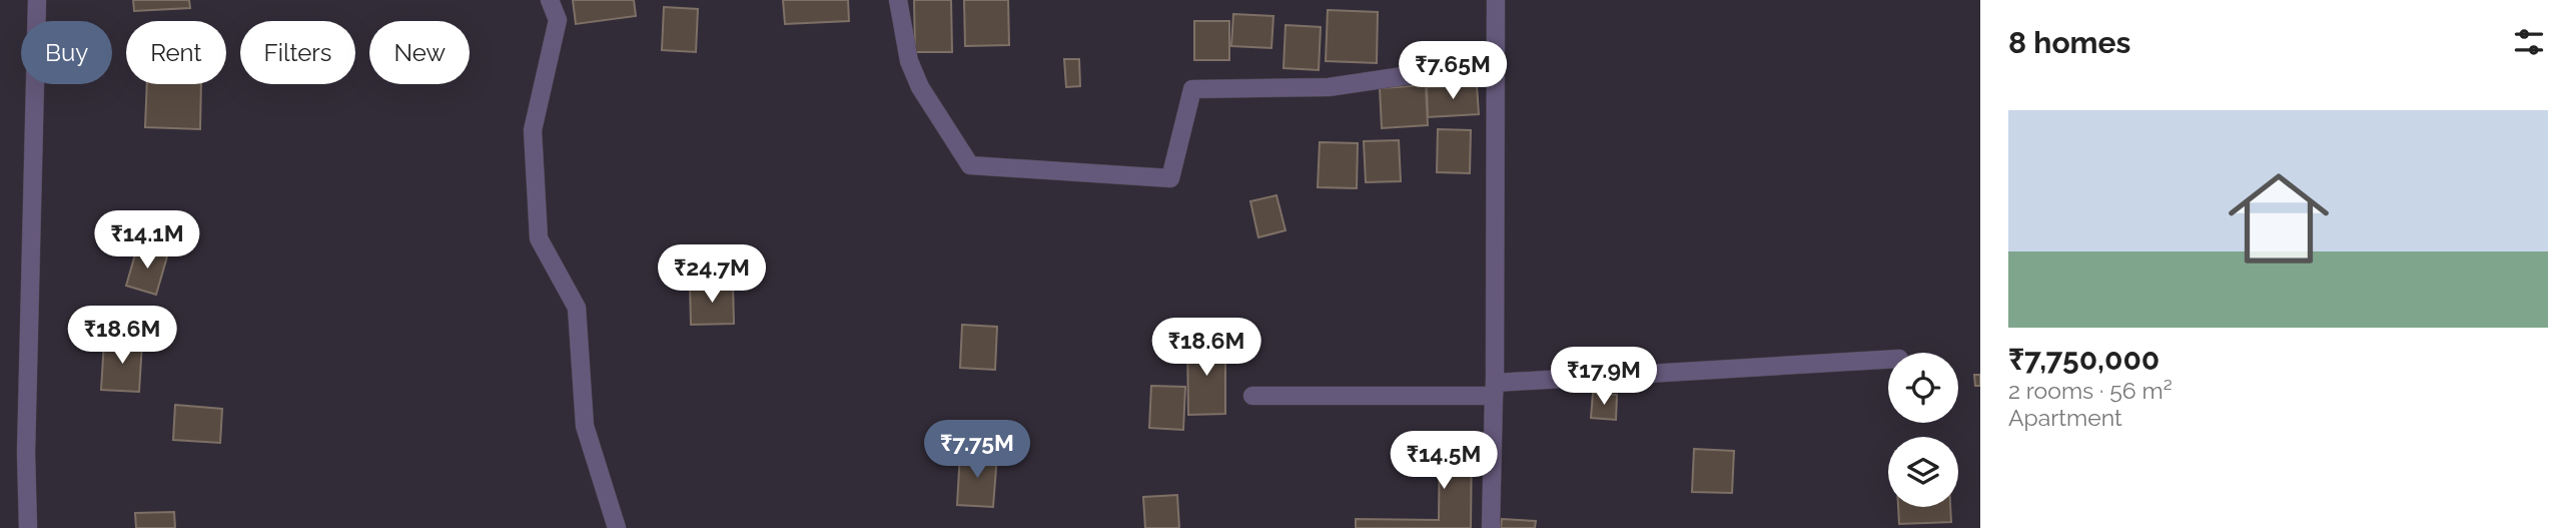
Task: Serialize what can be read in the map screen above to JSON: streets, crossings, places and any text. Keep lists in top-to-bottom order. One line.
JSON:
{"page":{"heading":"8 homes","chip":["Buy","Rent","Filters","New"],"price":["₹7.65M","₹14.1M","₹24.7M","₹18.6M","₹18.6M","₹17.9M","₹7.75M","₹14.5M"],"list":[{"name":"₹7,750,000","note":"2 rooms · 56 m² · Apartment"}]}}
